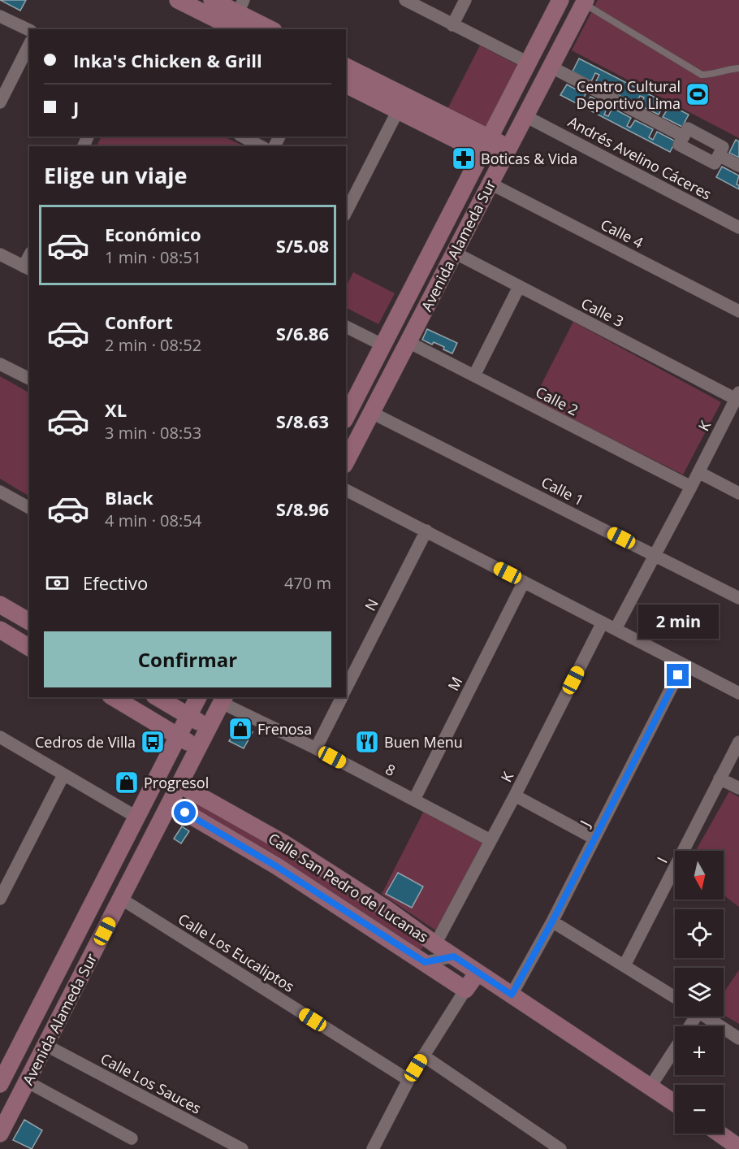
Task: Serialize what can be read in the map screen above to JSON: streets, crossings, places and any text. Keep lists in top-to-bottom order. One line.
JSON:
{"streets":{"main road":["Avenida Alameda Sur","Calle San Pedro de Lucanas"],"street":["Andrés Avelino Cáceres","Calle 4","Calle 3","Calle 2","K","Calle 1","N","M","8","J","I","Calle Los Eucaliptos","Calle Los Sauces"]},"crossings":[["Andrés Avelino Cáceres","Avenida Alameda Sur"],["Calle 4","Avenida Alameda Sur"],["Avenida Alameda Sur","Calle 3"],["Avenida Alameda Sur","Calle 2"],["Avenida Alameda Sur","Calle 1"],["Avenida Alameda Sur","8"],["Avenida Alameda Sur","Calle San Pedro de Lucanas"],["Avenida Alameda Sur","Calle Los Eucaliptos"],["Avenida Alameda Sur","Calle Los Sauces"],["Calle 3","K"],["Calle 2","K"],["K","Calle 1"],["K","8"],["K","Calle San Pedro de Lucanas"],["M","8"],["J","Calle San Pedro de Lucanas"]],"places":{"sports":["Centro Cultural Deportivo Lima"],"pharmacy":["Boticas & Vida"],"shop":["Frenosa","Progresol"],"bus stop":["Cedros de Villa"],"restaurant":["Buen Menu"]},"north":"bottom","page":{"banner":["Inka's Chicken & Grill","J"],"heading":"Elige un viaje","list":[{"name":"Económico","note":"1 min · 08:51","value":"S/5.08"},{"name":"Confort","note":"2 min · 08:52","value":"S/6.86"},{"name":"XL","note":"3 min · 08:53","value":"S/8.63"},{"name":"Black","note":"4 min · 08:54","value":"S/8.96"}],"pay":["Efectivo","470 m"],"bubble":"2 min","buttons":"Confirmar","map_buttons":["+","−"]}}
